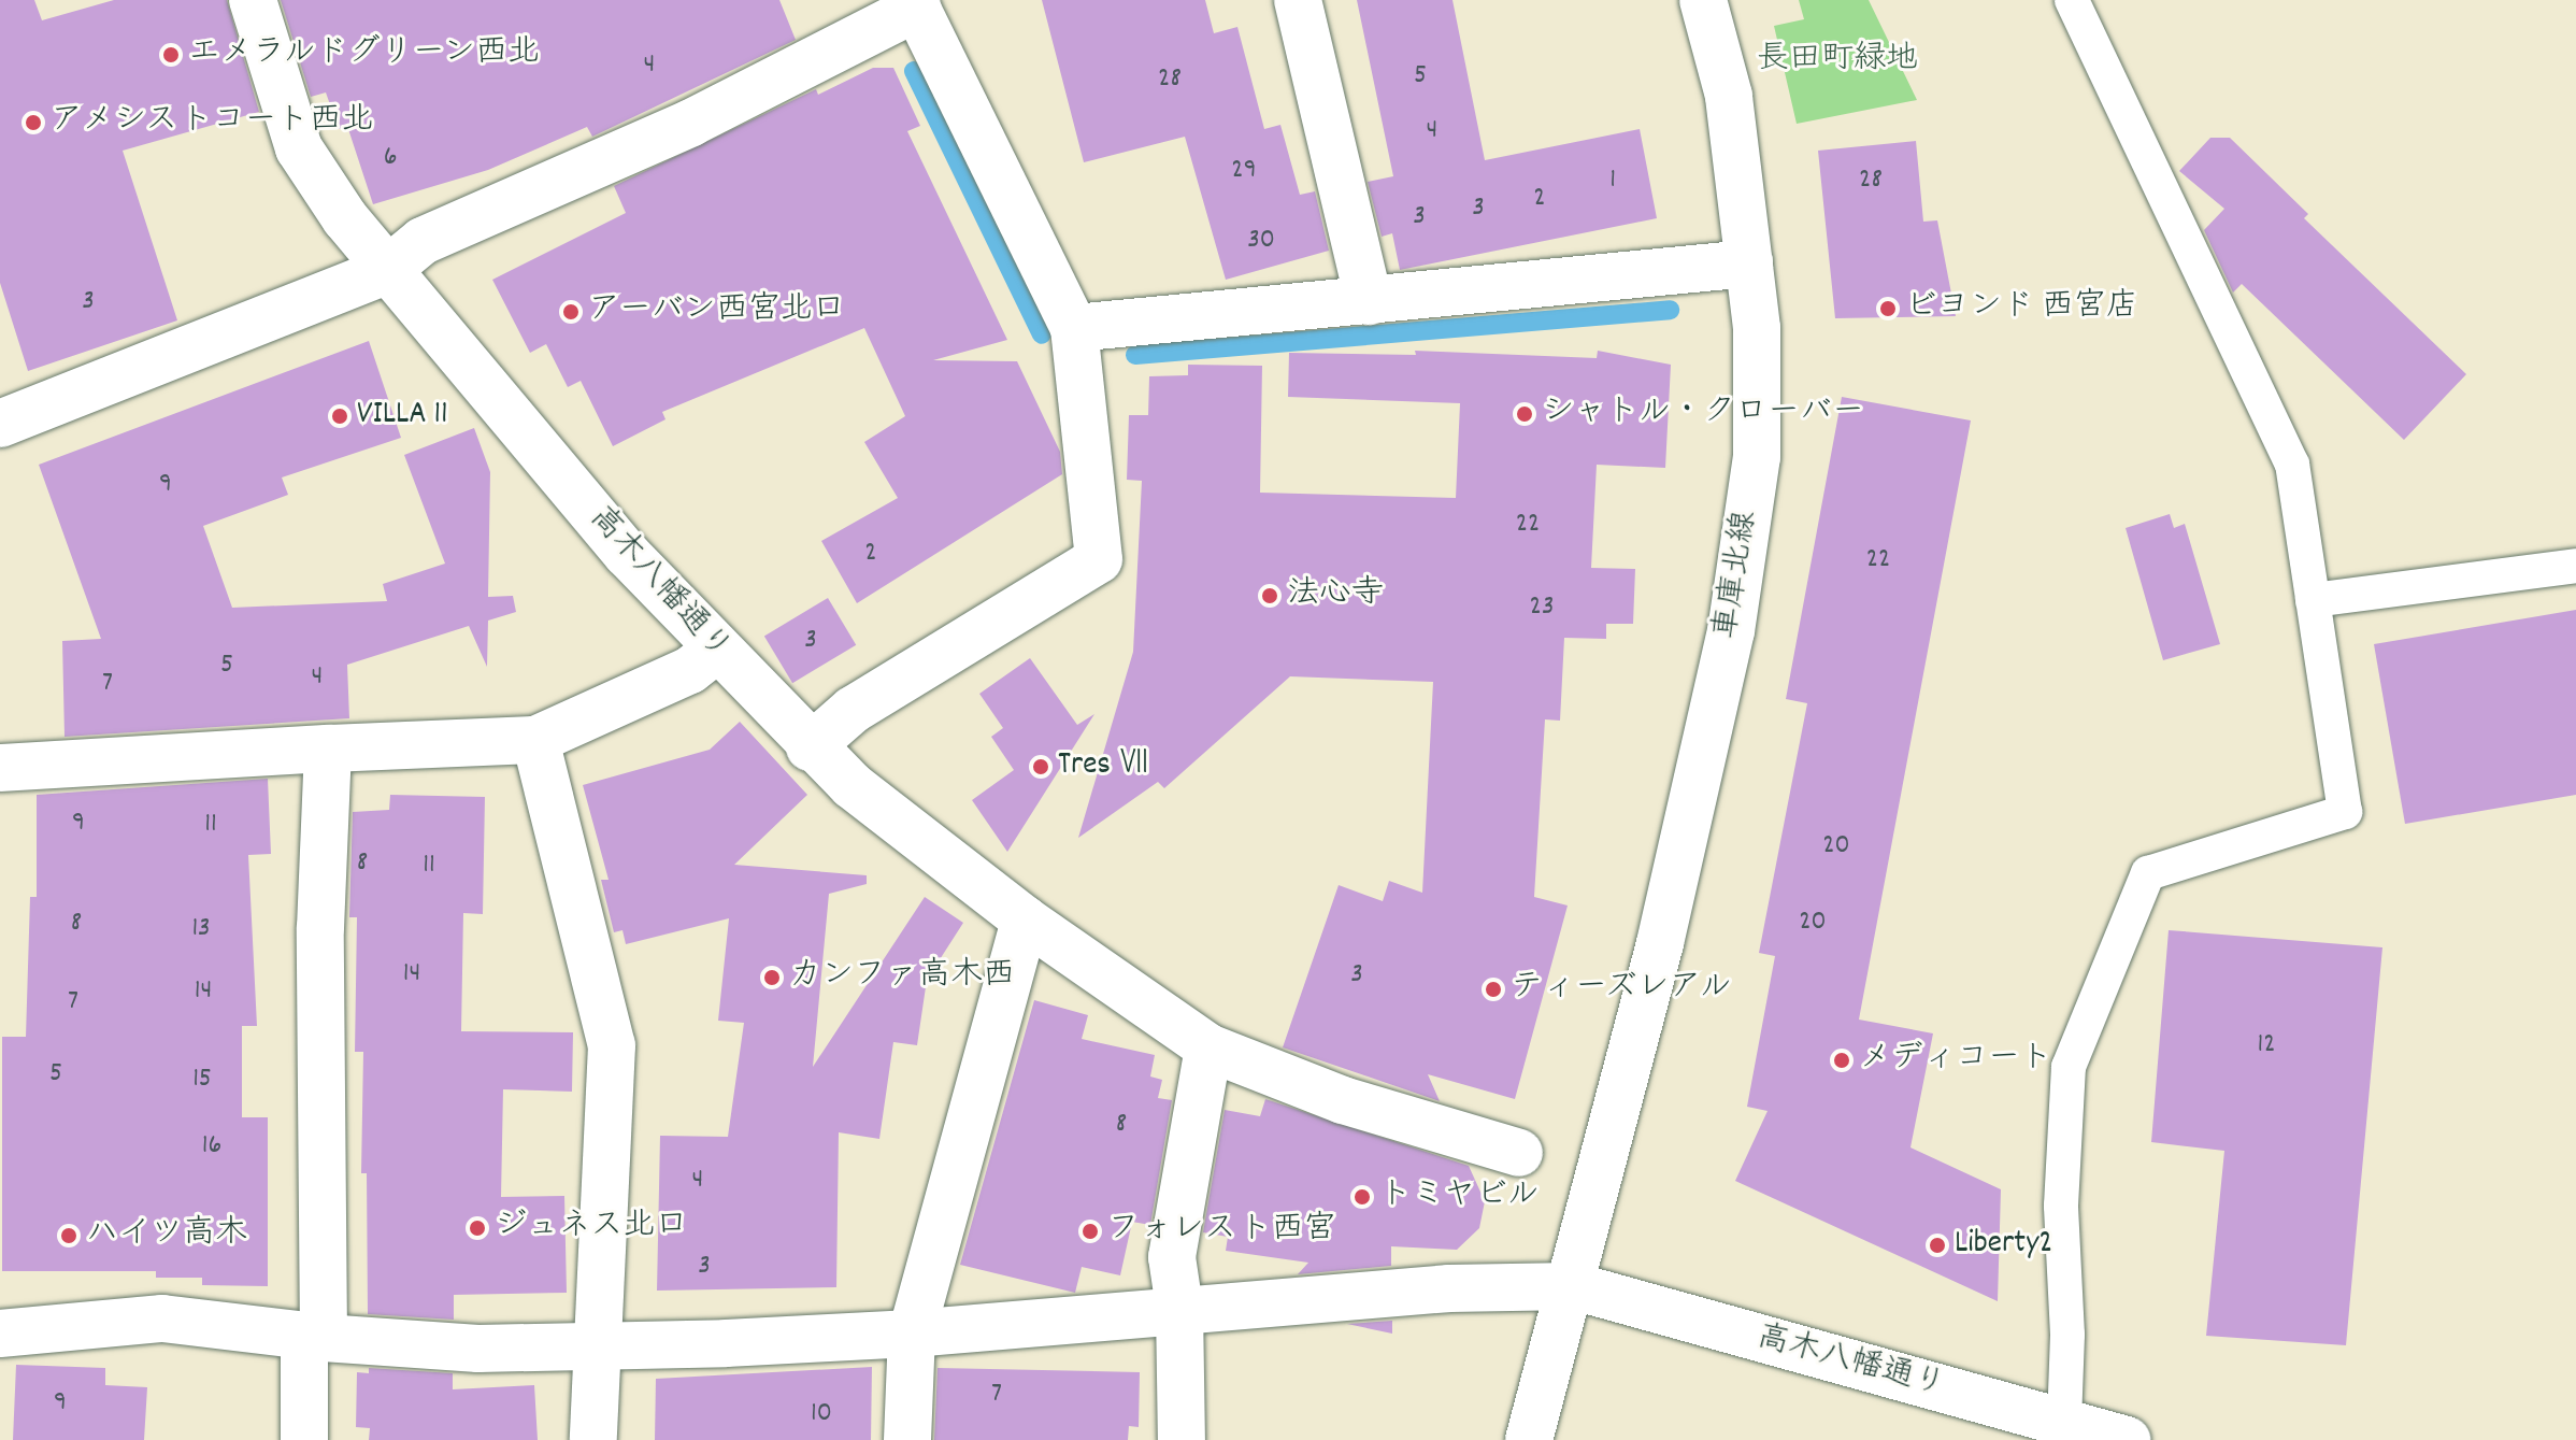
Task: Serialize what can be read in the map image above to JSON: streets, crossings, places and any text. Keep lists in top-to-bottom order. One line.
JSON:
{"streets":{"street":["車庫北線","高木八幡通り"]},"crossings":[["車庫北線","高木八幡通り"]],"parks":["長田町緑地"],"places":["エメラルドグリーン西北","アメシストコート西北","ビヨンド 西宮店","アーバン西宮北口","シャトル・クローバー","VILLA 11","法心寺","Tres Ⅶ","カンファ高木西","ティーズレアル","メディコート","トミヤビル","ジュネス北口","フォレスト西宮","ハイツ高木","Liberty2"],"house_numbers":["4","5","28","4","6","29","1","28","2","3","3","30","3","9","22","2","22","23","3","5","4","7","9","11","20","8","11","20","8","13","14","3","14","7","12","5","15","8","16","4","3","7","9","10"]}
